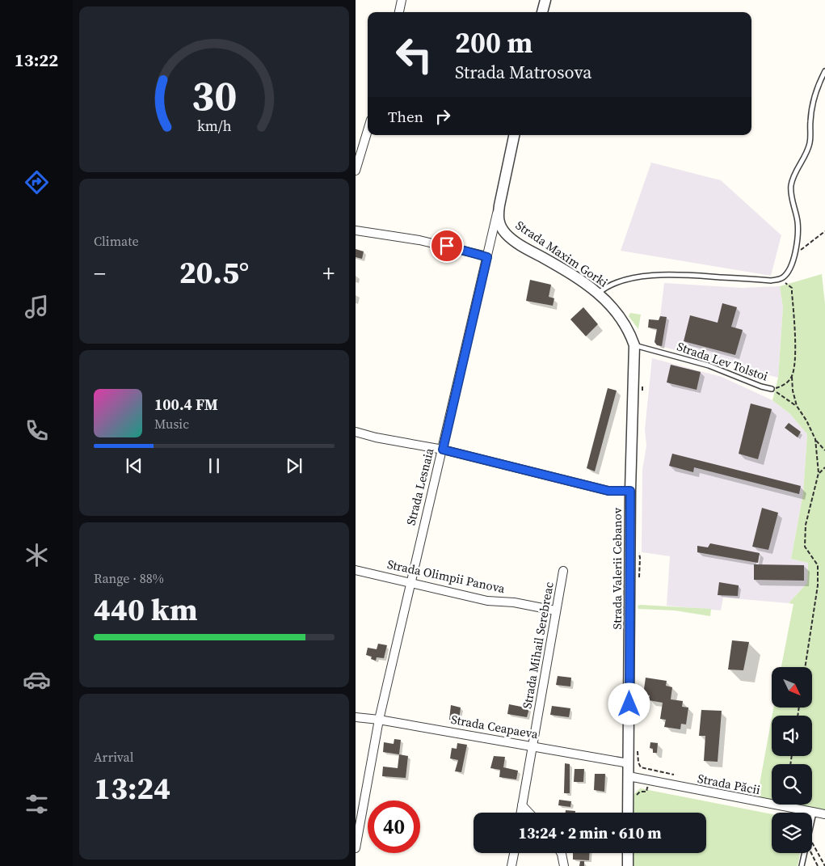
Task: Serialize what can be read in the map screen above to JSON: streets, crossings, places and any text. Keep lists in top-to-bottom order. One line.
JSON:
{"streets":{"street":["Strada Maxim Gorki","Strada Lesnaia","Strada Valerii Cebanov","Strada Olimpii Panova","Strada Mihail Serebreac","Strada Ceapaeva","Strada Păcii"],"lane":["Strada Lev Tolstoi"]},"crossings":[["Strada Maxim Gorki","Strada Lesnaia"],["Strada Maxim Gorki","Strada Valerii Cebanov"],["Strada Lev Tolstoi","Strada Valerii Cebanov"],["Strada Lesnaia","Strada Olimpii Panova"],["Strada Lesnaia","Strada Ceapaeva"],["Strada Valerii Cebanov","Strada Ceapaeva"],["Strada Valerii Cebanov","Strada Păcii"],["Strada Olimpii Panova","Strada Mihail Serebreac"],["Strada Mihail Serebreac","Strada Ceapaeva"]],"north":"bottom right","page":{"tabs":"13:22","turn":["200 m","Strada Matrosova"],"then":"Then","tile":["Climate",["Range · 88%","440 km"],["Arrival","13:24"]],"heat":["−","20.5°","+"],"song":["100.4 FM","Music"],"limit":"40","trip":"13:24 · 2 min · 610 m","gauge":["30","km/h"]}}
